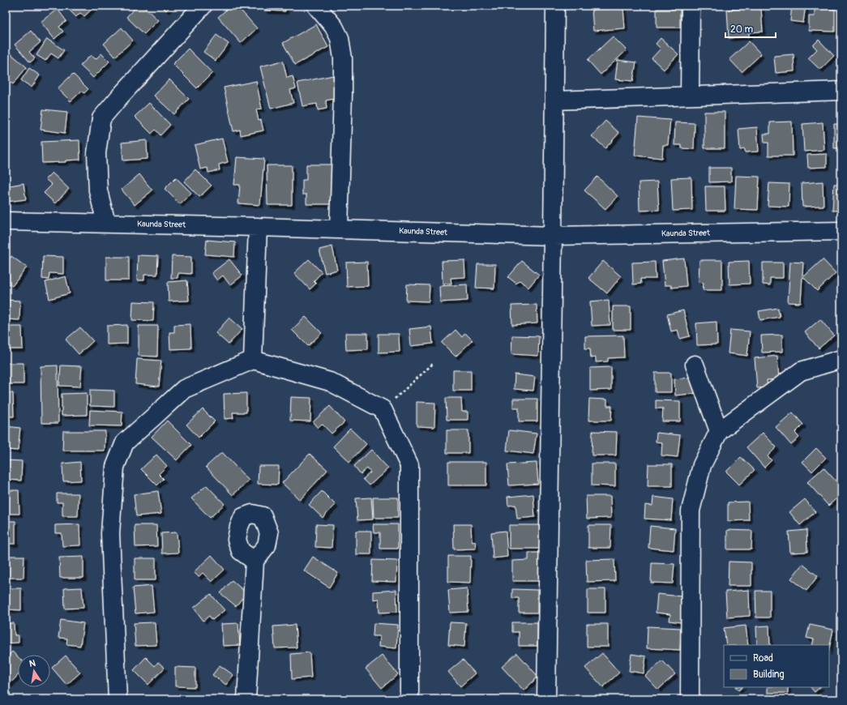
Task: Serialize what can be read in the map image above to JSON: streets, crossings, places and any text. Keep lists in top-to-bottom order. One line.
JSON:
{"streets":{"street":["Kaunda Street"]},"legend":["Road","Building"],"scale_bar":"20 m","north":"top"}
